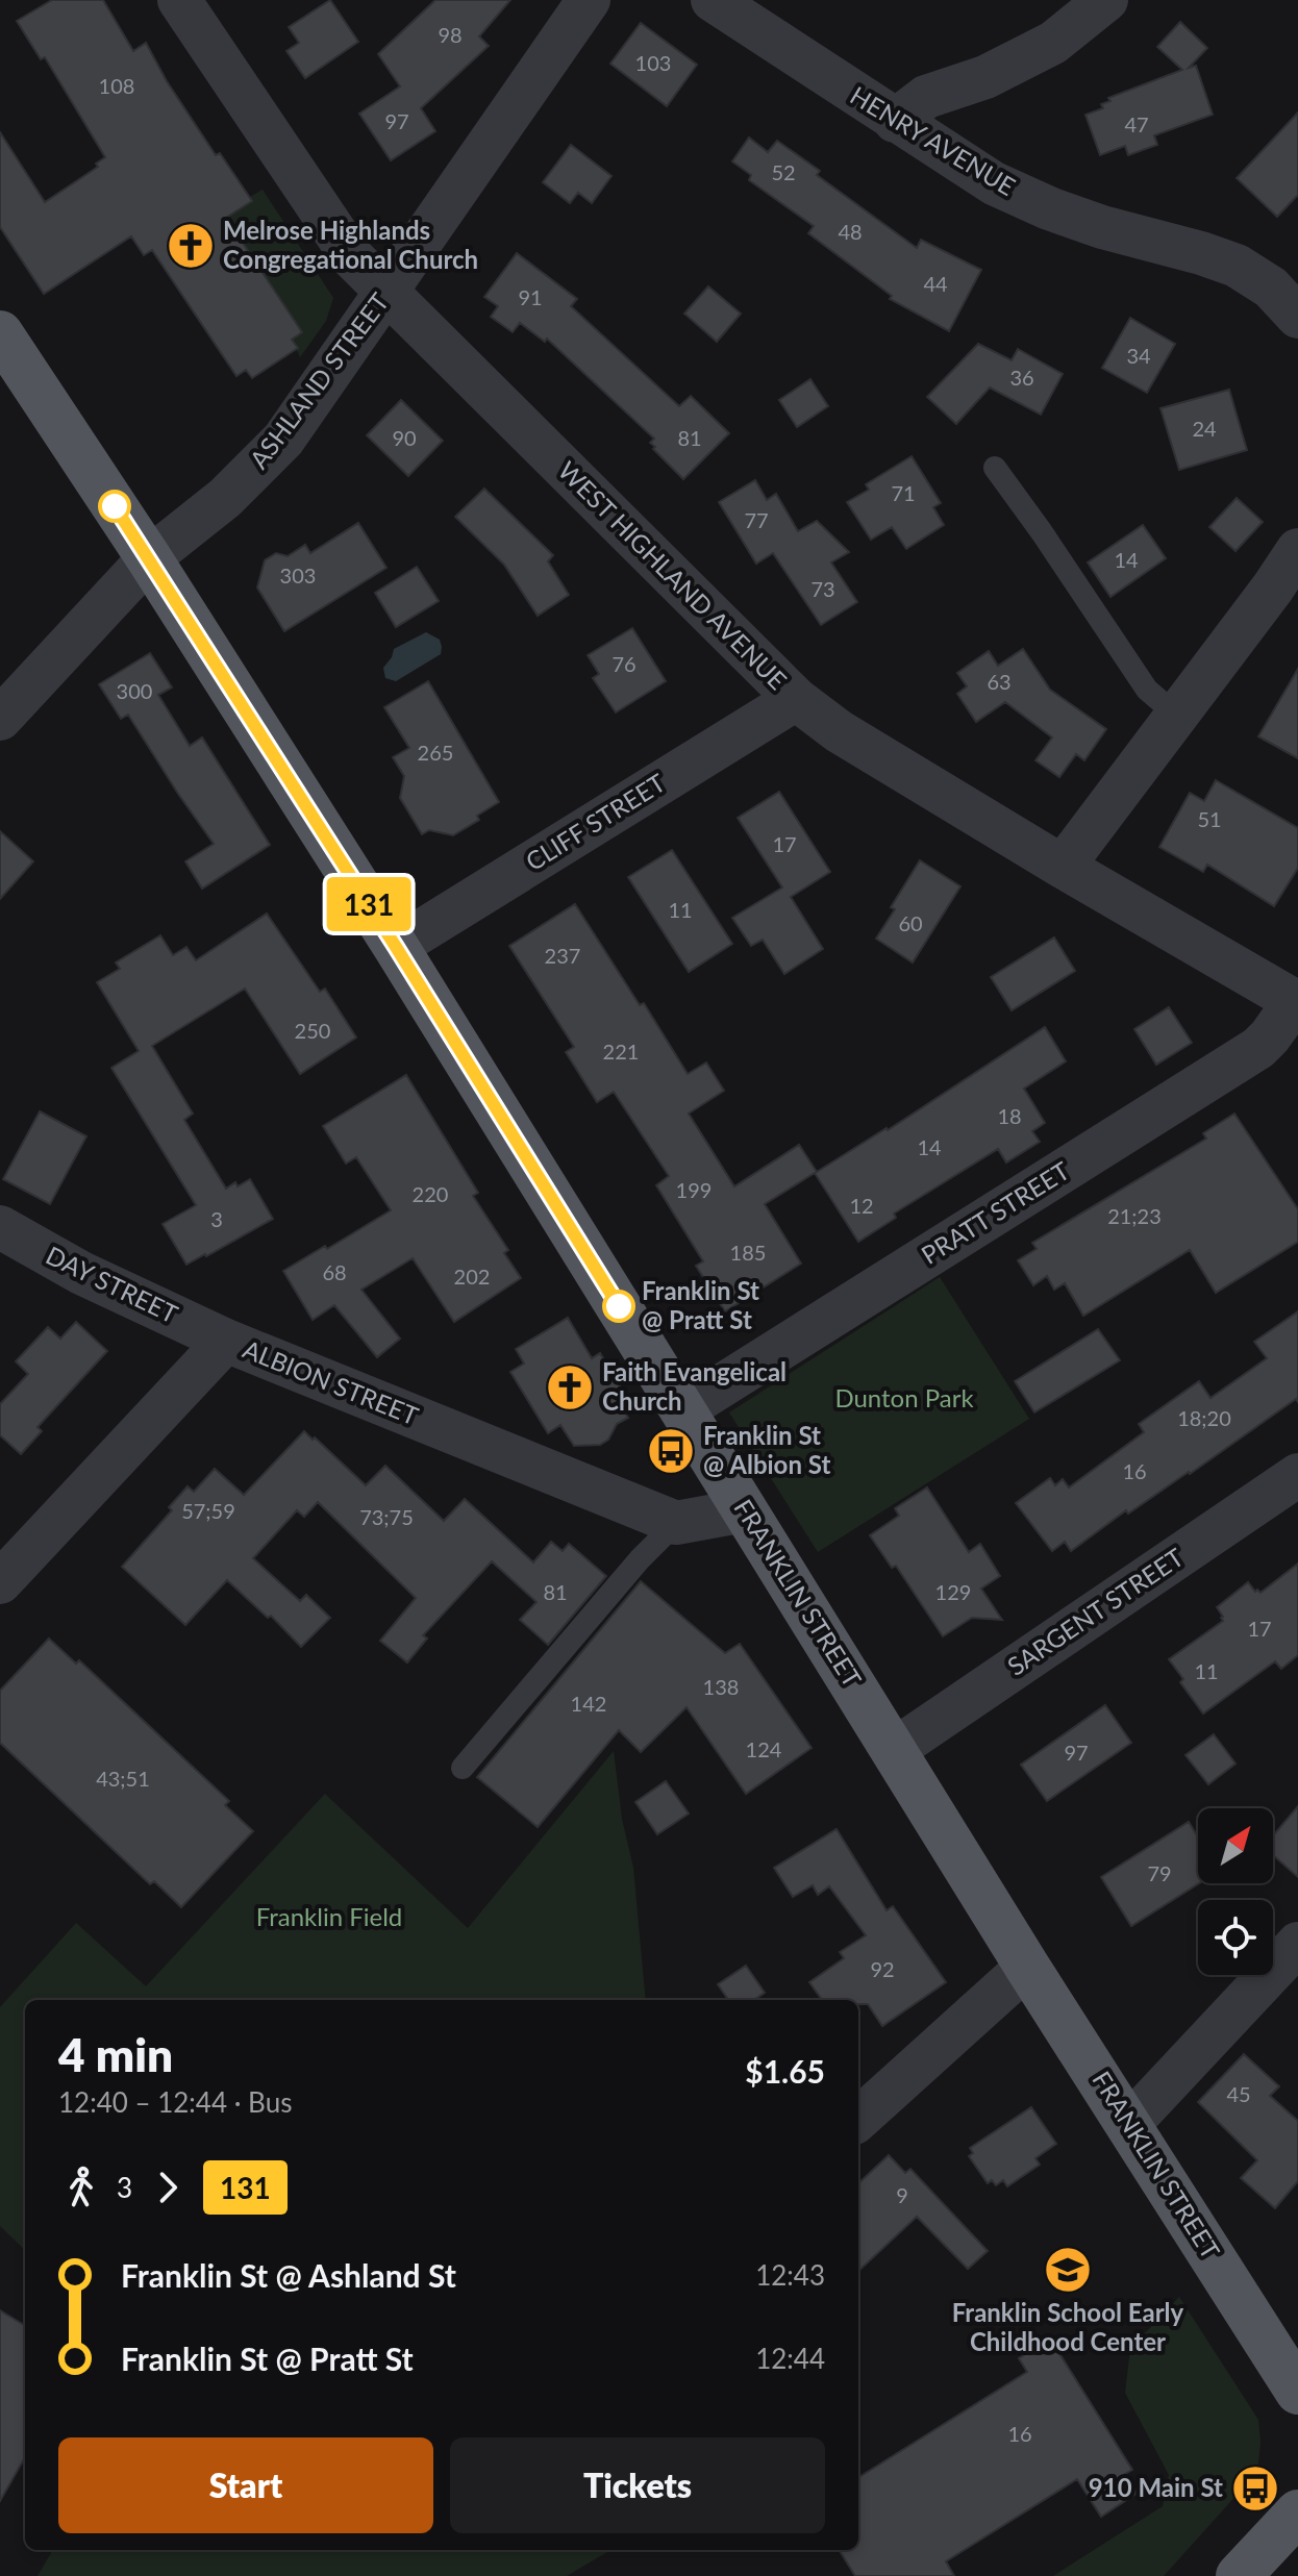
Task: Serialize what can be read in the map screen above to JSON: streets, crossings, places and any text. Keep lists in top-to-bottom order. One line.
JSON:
{"streets":{"main road":["FRANKLIN STREET"],"street":["HENRY AVENUE","ASHLAND STREET","WEST HIGHLAND AVENUE","CLIFF STREET","PRATT STREET","DAY STREET","ALBION STREET","SARGENT STREET"]},"crossings":[["ASHLAND STREET","WEST HIGHLAND AVENUE"],["ASHLAND STREET","FRANKLIN STREET"],["WEST HIGHLAND AVENUE","CLIFF STREET"],["WEST HIGHLAND AVENUE","PRATT STREET"],["CLIFF STREET","FRANKLIN STREET"],["PRATT STREET","FRANKLIN STREET"],["DAY STREET","ALBION STREET"],["FRANKLIN STREET","SARGENT STREET"]],"parks":["Dunton Park","Franklin Field"],"places":{"church":["Melrose Highlands Congregational Church","Faith Evangelical Church"],"other":["Franklin St @ Pratt St"],"bus stop":["Franklin St @ Albion St","910 Main St"],"school or university":["Franklin School Early Childhood Center"]},"lines":["bus line 131"],"house_numbers":["98","103","108","97","47","52","48","44","91","34","36","24","90","81","71","77","14","303","73","76","63","300","265","51","17","11","60","237","250","221","18","14","199","220","12","21;23","3","185","68","202","18;20","16","57;59","73;75","81","129","17","11","138","142","124","97","43;51","79","92","45","9","16"],"north":"top right","page":{"on_map":"131","heading":["4 min","12:40 – 12:44 · Bus","$1.65"],"legs":["3","131"],"list":[{"name":"Franklin St @ Ashland St","value":"12:43"},{"name":"Franklin St @ Pratt St","value":"12:44"}],"buttons":["Start","Tickets"]}}
